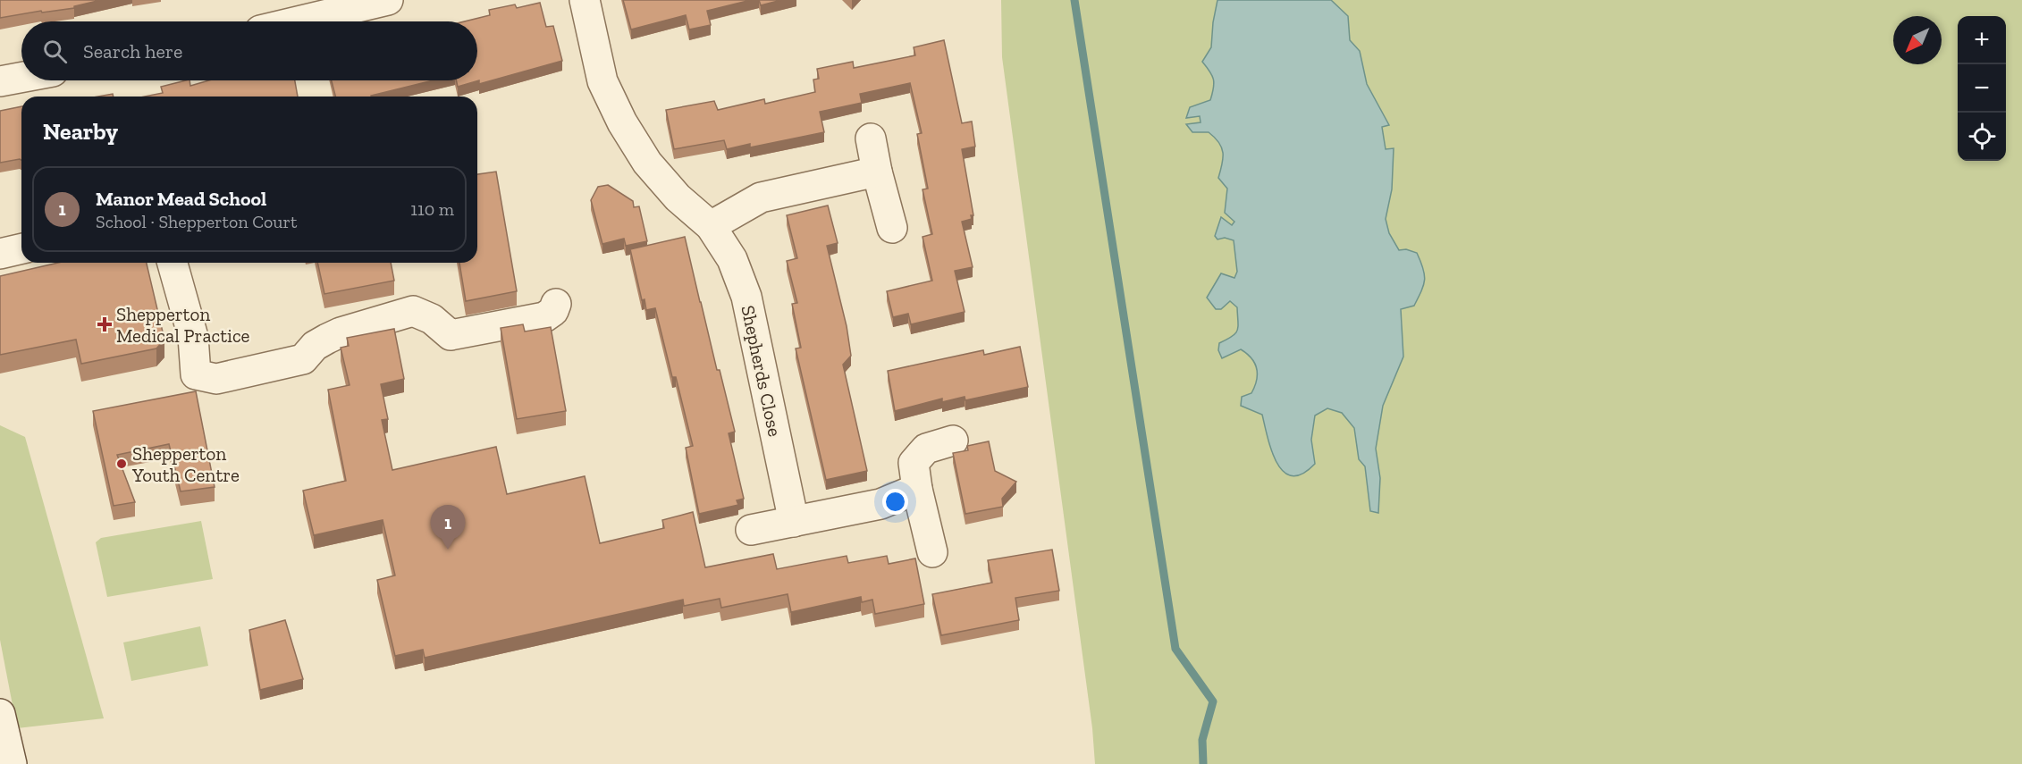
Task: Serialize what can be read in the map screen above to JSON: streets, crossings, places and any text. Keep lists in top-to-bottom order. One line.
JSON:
{"streets":{"street":["Shepherds Close"]},"places":{"health":["Shepperton Medical Practice"],"other":["Shepperton Youth Centre"]},"north":"bottom left","page":{"map_buttons":["+","−"],"search":"Search here","heading":"Nearby","list":[{"mark":"1","name":"Manor Mead School","note":"School · Shepperton Court","value":"110 m"}],"pins":"1"}}
